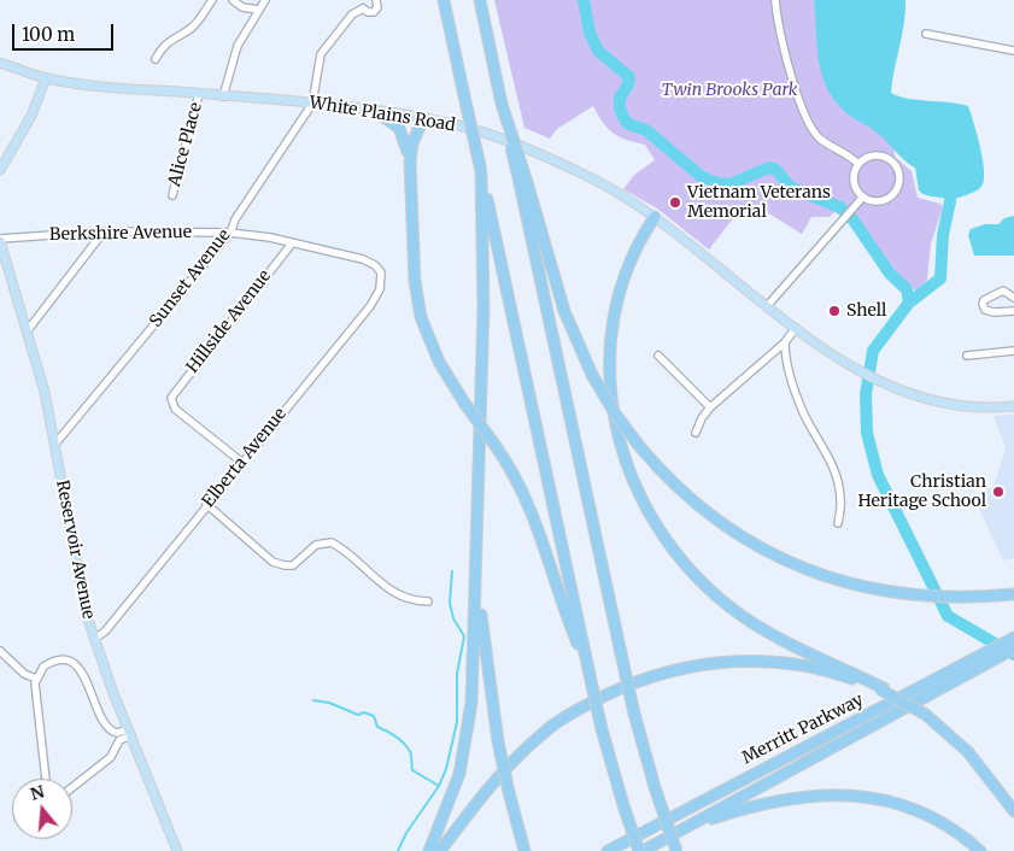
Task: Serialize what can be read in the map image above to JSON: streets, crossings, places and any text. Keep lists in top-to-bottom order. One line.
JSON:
{"streets":{"highway":["Merritt Parkway"],"main road":["White Plains Road","Reservoir Avenue"],"street":["Alice Place","Berkshire Avenue","Sunset Avenue","Hillside Avenue","Elberta Avenue"]},"crossings":[["White Plains Road","Alice Place"],["White Plains Road","Sunset Avenue"],["Berkshire Avenue","Sunset Avenue"],["Berkshire Avenue","Hillside Avenue"],["Berkshire Avenue","Elberta Avenue"],["Berkshire Avenue","Reservoir Avenue"],["Sunset Avenue","Reservoir Avenue"],["Hillside Avenue","Elberta Avenue"],["Elberta Avenue","Reservoir Avenue"]],"parks":["Twin Brooks Park"],"places":["Vietnam Veterans Memorial","Shell","Christian Heritage School"],"scale_bar":"100 m","north":"top"}
